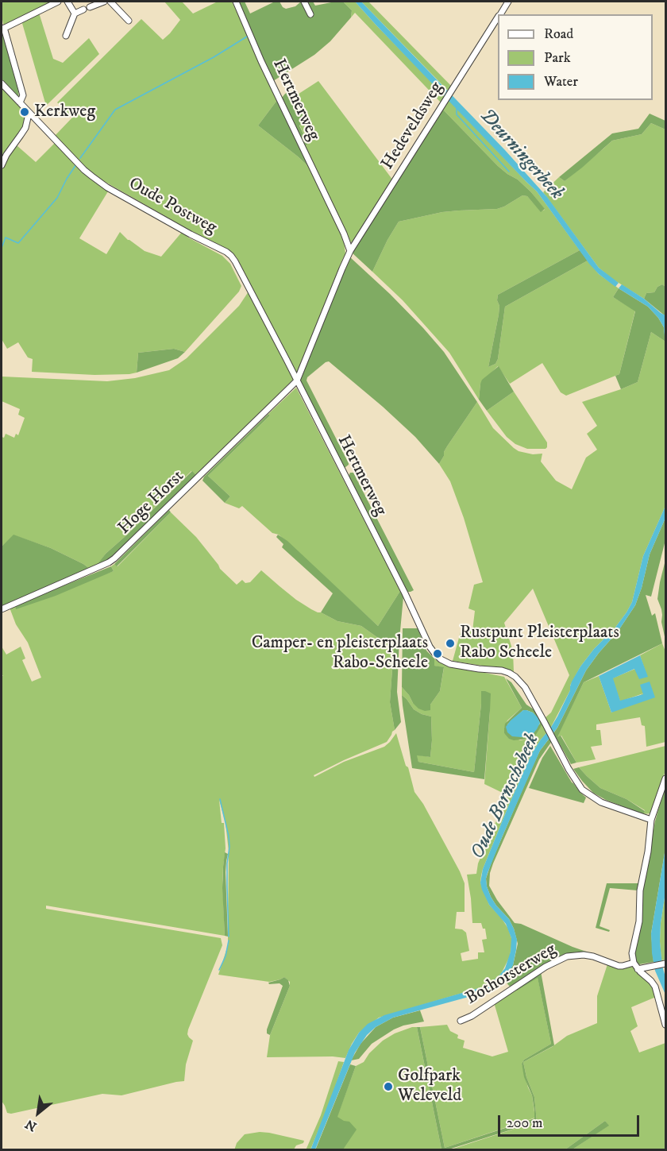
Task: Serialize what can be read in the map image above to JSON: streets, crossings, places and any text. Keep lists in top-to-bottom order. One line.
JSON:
{"streets":{"street":["Hertmerweg","Hedeveldsweg","Oude Postweg","Hoge Horst","Bothorsterweg"]},"crossings":[["Hertmerweg","Hedeveldsweg"],["Hertmerweg","Oude Postweg"],["Hertmerweg","Hoge Horst"],["Oude Postweg","Hoge Horst"]],"water":["Deurningerbeek","Oude Bornschebeek"],"places":["Kerkweg","Rustpunt Pleisterplaats Rabo Scheele","Camper- en pleisterplaats Rabo-Scheele","Golfpark Weleveld"],"legend":["Road","Park","Water"],"scale_bar":"200 m","north":"bottom left"}
